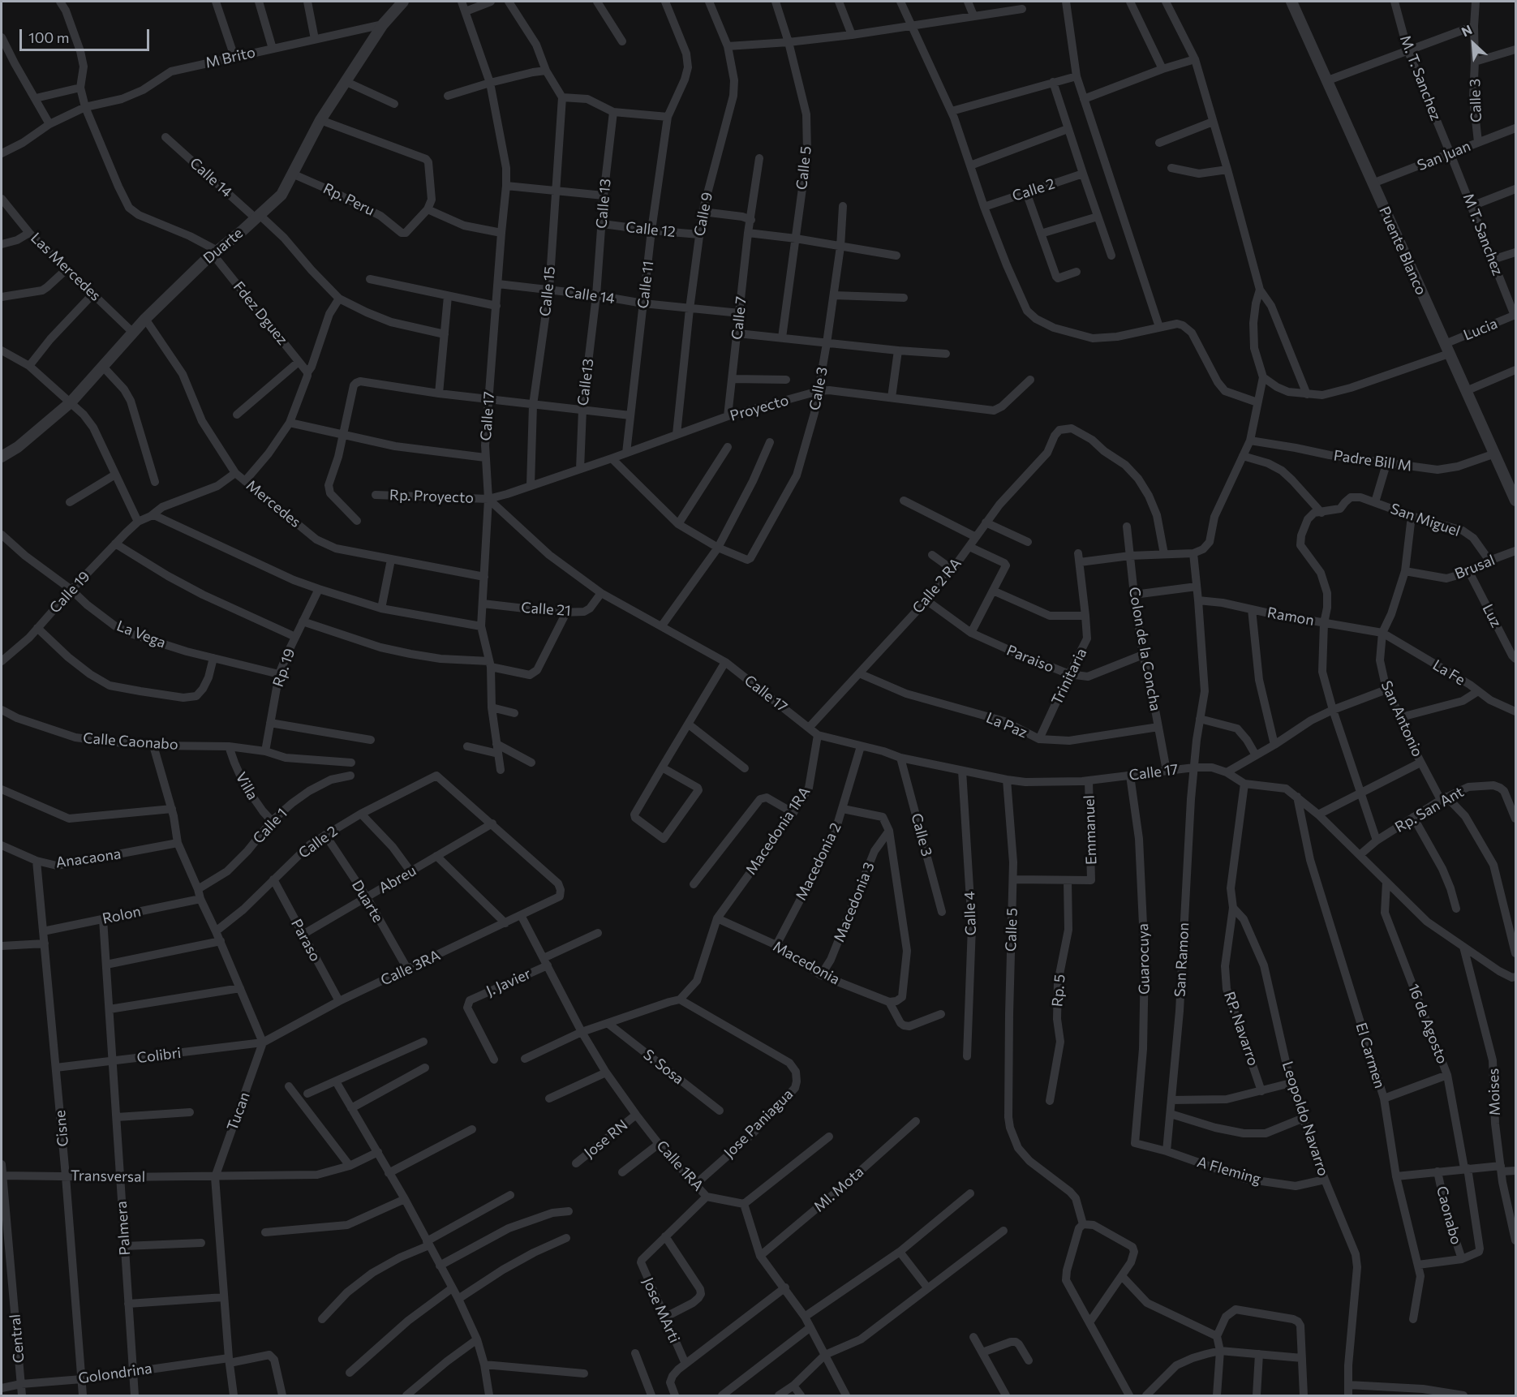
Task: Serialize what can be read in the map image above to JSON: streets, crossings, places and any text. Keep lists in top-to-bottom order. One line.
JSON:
{"streets":{"street":["M Brito","M. T. Sanchez","Calle 3","San Juan","Calle 5","Calle 14","Calle 2","Rp. Peru","Calle 13","Calle 9","Calle 12","M T. Sanchez","Duarte","Puente Blanco","Las Mercedes","Calle 11","Calle 15","Fdez Dguez","Calle 7","Lucia","Calle13","Proyecto","Calle 17","Padre Bill M","Rp. Proyecto","Mercedes","San Miguel","Brusal","Calle 2 RA","Calle 19","Calle 21","Luz","Ramon","La Vega","Colon de la Concha","Paraiso","Rp. 19","La Fe","Trinitaria","San Antonio","La Paz","Calle Caonabo","Villa","Rp. San Ant","Calle 1","Emmanuel","Macedonia 1RA","Anacaona","Macedonia 2","Abreu","Macedonia 3","Calle 4","Rolon","Paraso","Guarocuya","San Ramon","Macedonia","Calle 3RA","J. Javier","Rp. 5","16 de Agosto","RP. Navarro","Colibri","El Carmen","S. Sosa","Moises","Tucan","Leopoldo Navarro","Jose Paniagua","Cisne","Jose RN","Calle 1RA","A Fleming","Transversal","Ml. Mota","Caonabo","Palmera","Jose MArti","Central","Golondrina"]},"crossings":[["M Brito","Duarte"],["M. T. Sanchez","San Juan"],["M. T. Sanchez","M T. Sanchez"],["Calle 3","San Juan"],["Calle 3","Proyecto"],["Calle 3","Calle 17"],["San Juan","M T. Sanchez"],["San Juan","Puente Blanco"],["Calle 5","Calle 17"],["Calle 14","Calle 13"],["Calle 14","Calle 9"],["Calle 14","Duarte"],["Calle 14","Calle 11"],["Calle 14","Calle 15"],["Calle 14","Calle 7"],["Calle 14","Calle13"],["Calle 14","Calle 17"],["Calle 2","Duarte"],["Calle 2","Abreu"],["Calle 2","Paraso"],["Calle 2","Calle 3RA"],["Rp. Peru","Duarte"],["Calle 13","Calle 12"],["Calle 13","Calle13"],["Calle 9","Calle 12"],["Calle 9","Proyecto"],["Calle 12","Calle 11"],["M T. Sanchez","Lucia"],["Duarte","Las Mercedes"],["Duarte","Fdez Dguez"],["Duarte","Mercedes"],["Duarte","Abreu"],["Duarte","Calle 3RA"],["Puente Blanco","Lucia"],["Puente Blanco","Padre Bill M"],["Calle 11","Proyecto"],["Calle 15","Proyecto"],["Calle 7","Proyecto"],["Calle13","Proyecto"],["Proyecto","Calle 17"],["Proyecto","Rp. Proyecto"],["Calle 17","Rp. Proyecto"],["Calle 17","Calle 2 RA"],["Calle 17","Calle 21"],["Calle 17","Colon de la Concha"],["Calle 17","Rp. San Ant"],["Calle 17","Emmanuel"],["Calle 17","Macedonia 1RA"],["Calle 17","Macedonia 2"],["Calle 17","Calle 4"],["Calle 17","Guarocuya"],["Calle 17","San Ramon"],["Calle 17","16 de Agosto"],["Calle 17","RP. Navarro"],["Calle 17","El Carmen"],["Calle 17","Moises"],["San Miguel","Brusal"],["San Miguel","San Antonio"],["Brusal","Luz"],["Brusal","San Antonio"],["Calle 2 RA","Paraiso"],["Calle 2 RA","La Paz"],["Calle 19","La Vega"],["Ramon","La Fe"],["Ramon","San Antonio"],["Ramon","San Ramon"],["La Vega","Rp. 19"],["Colon de la Concha","Paraiso"],["Colon de la Concha","Trinitaria"],["Colon de la Concha","La Paz"],["Paraiso","Trinitaria"],["Rp. 19","Calle Caonabo"],["La Fe","San Antonio"],["Trinitaria","La Paz"],["San Antonio","Rp. San Ant"],["Calle Caonabo","Villa"],["Villa","Calle 1"],["Emmanuel","Rp. 5"],["Macedonia 1RA","Macedonia"],["Anacaona","Cisne"],["Macedonia 2","Macedonia"],["Abreu","Paraso"],["Abreu","Calle 3RA"],["Macedonia 3","Macedonia"],["Rolon","Cisne"],["Rolon","Palmera"],["Paraso","Calle 3RA"],["Guarocuya","A Fleming"],["San Ramon","A Fleming"],["Calle 3RA","Colibri"],["Calle 3RA","Tucan"],["Calle 3RA","Calle 1RA"],["J. Javier","Calle 1RA"],["16 de Agosto","Caonabo"],["RP. Navarro","Leopoldo Navarro"],["Colibri","Tucan"],["Colibri","Cisne"],["Colibri","Palmera"],["Tucan","Transversal"],["Tucan","Golondrina"],["Leopoldo Navarro","A Fleming"],["Jose Paniagua","Calle 1RA"],["Cisne","Transversal"],["Cisne","Golondrina"],["Jose RN","Calle 1RA"],["Calle 1RA","Jose MArti"],["Transversal","Palmera"],["Transversal","Central"],["Palmera","Golondrina"],["Central","Golondrina"]],"scale_bar":"100 m","north":"top left"}
